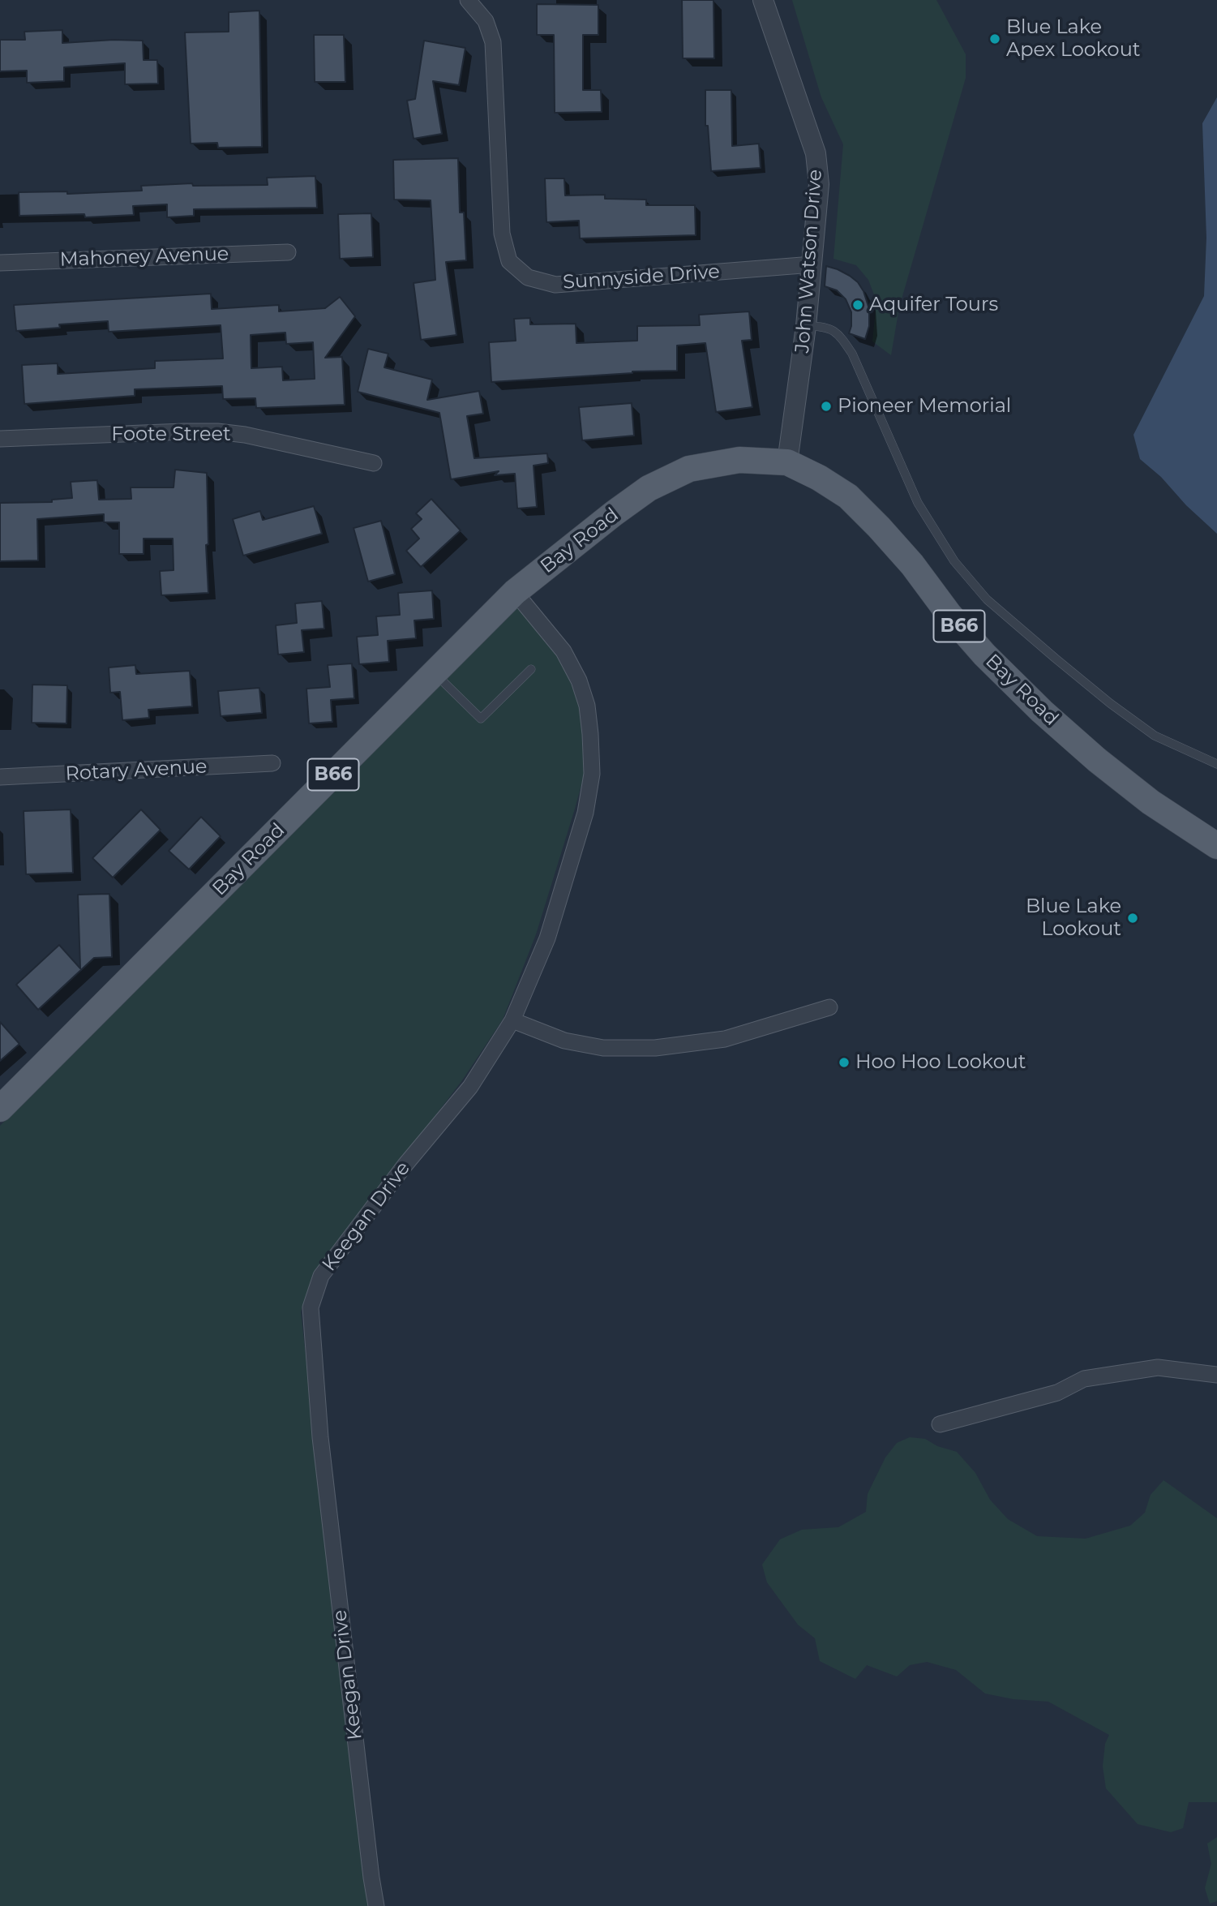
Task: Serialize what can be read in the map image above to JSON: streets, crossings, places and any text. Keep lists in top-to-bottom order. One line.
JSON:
{"streets":{"main road":["Bay Road","B66"],"street":["Mahoney Avenue","John Watson Drive","Sunnyside Drive","Foote Street","Rotary Avenue","Keegan Drive"]},"crossings":[["John Watson Drive","Sunnyside Drive"],["John Watson Drive","Bay Road"],["Bay Road","Keegan Drive"]],"places":["Blue Lake Apex Lookout","Aquifer Tours","Pioneer Memorial","Blue Lake Lookout","Hoo Hoo Lookout"]}
